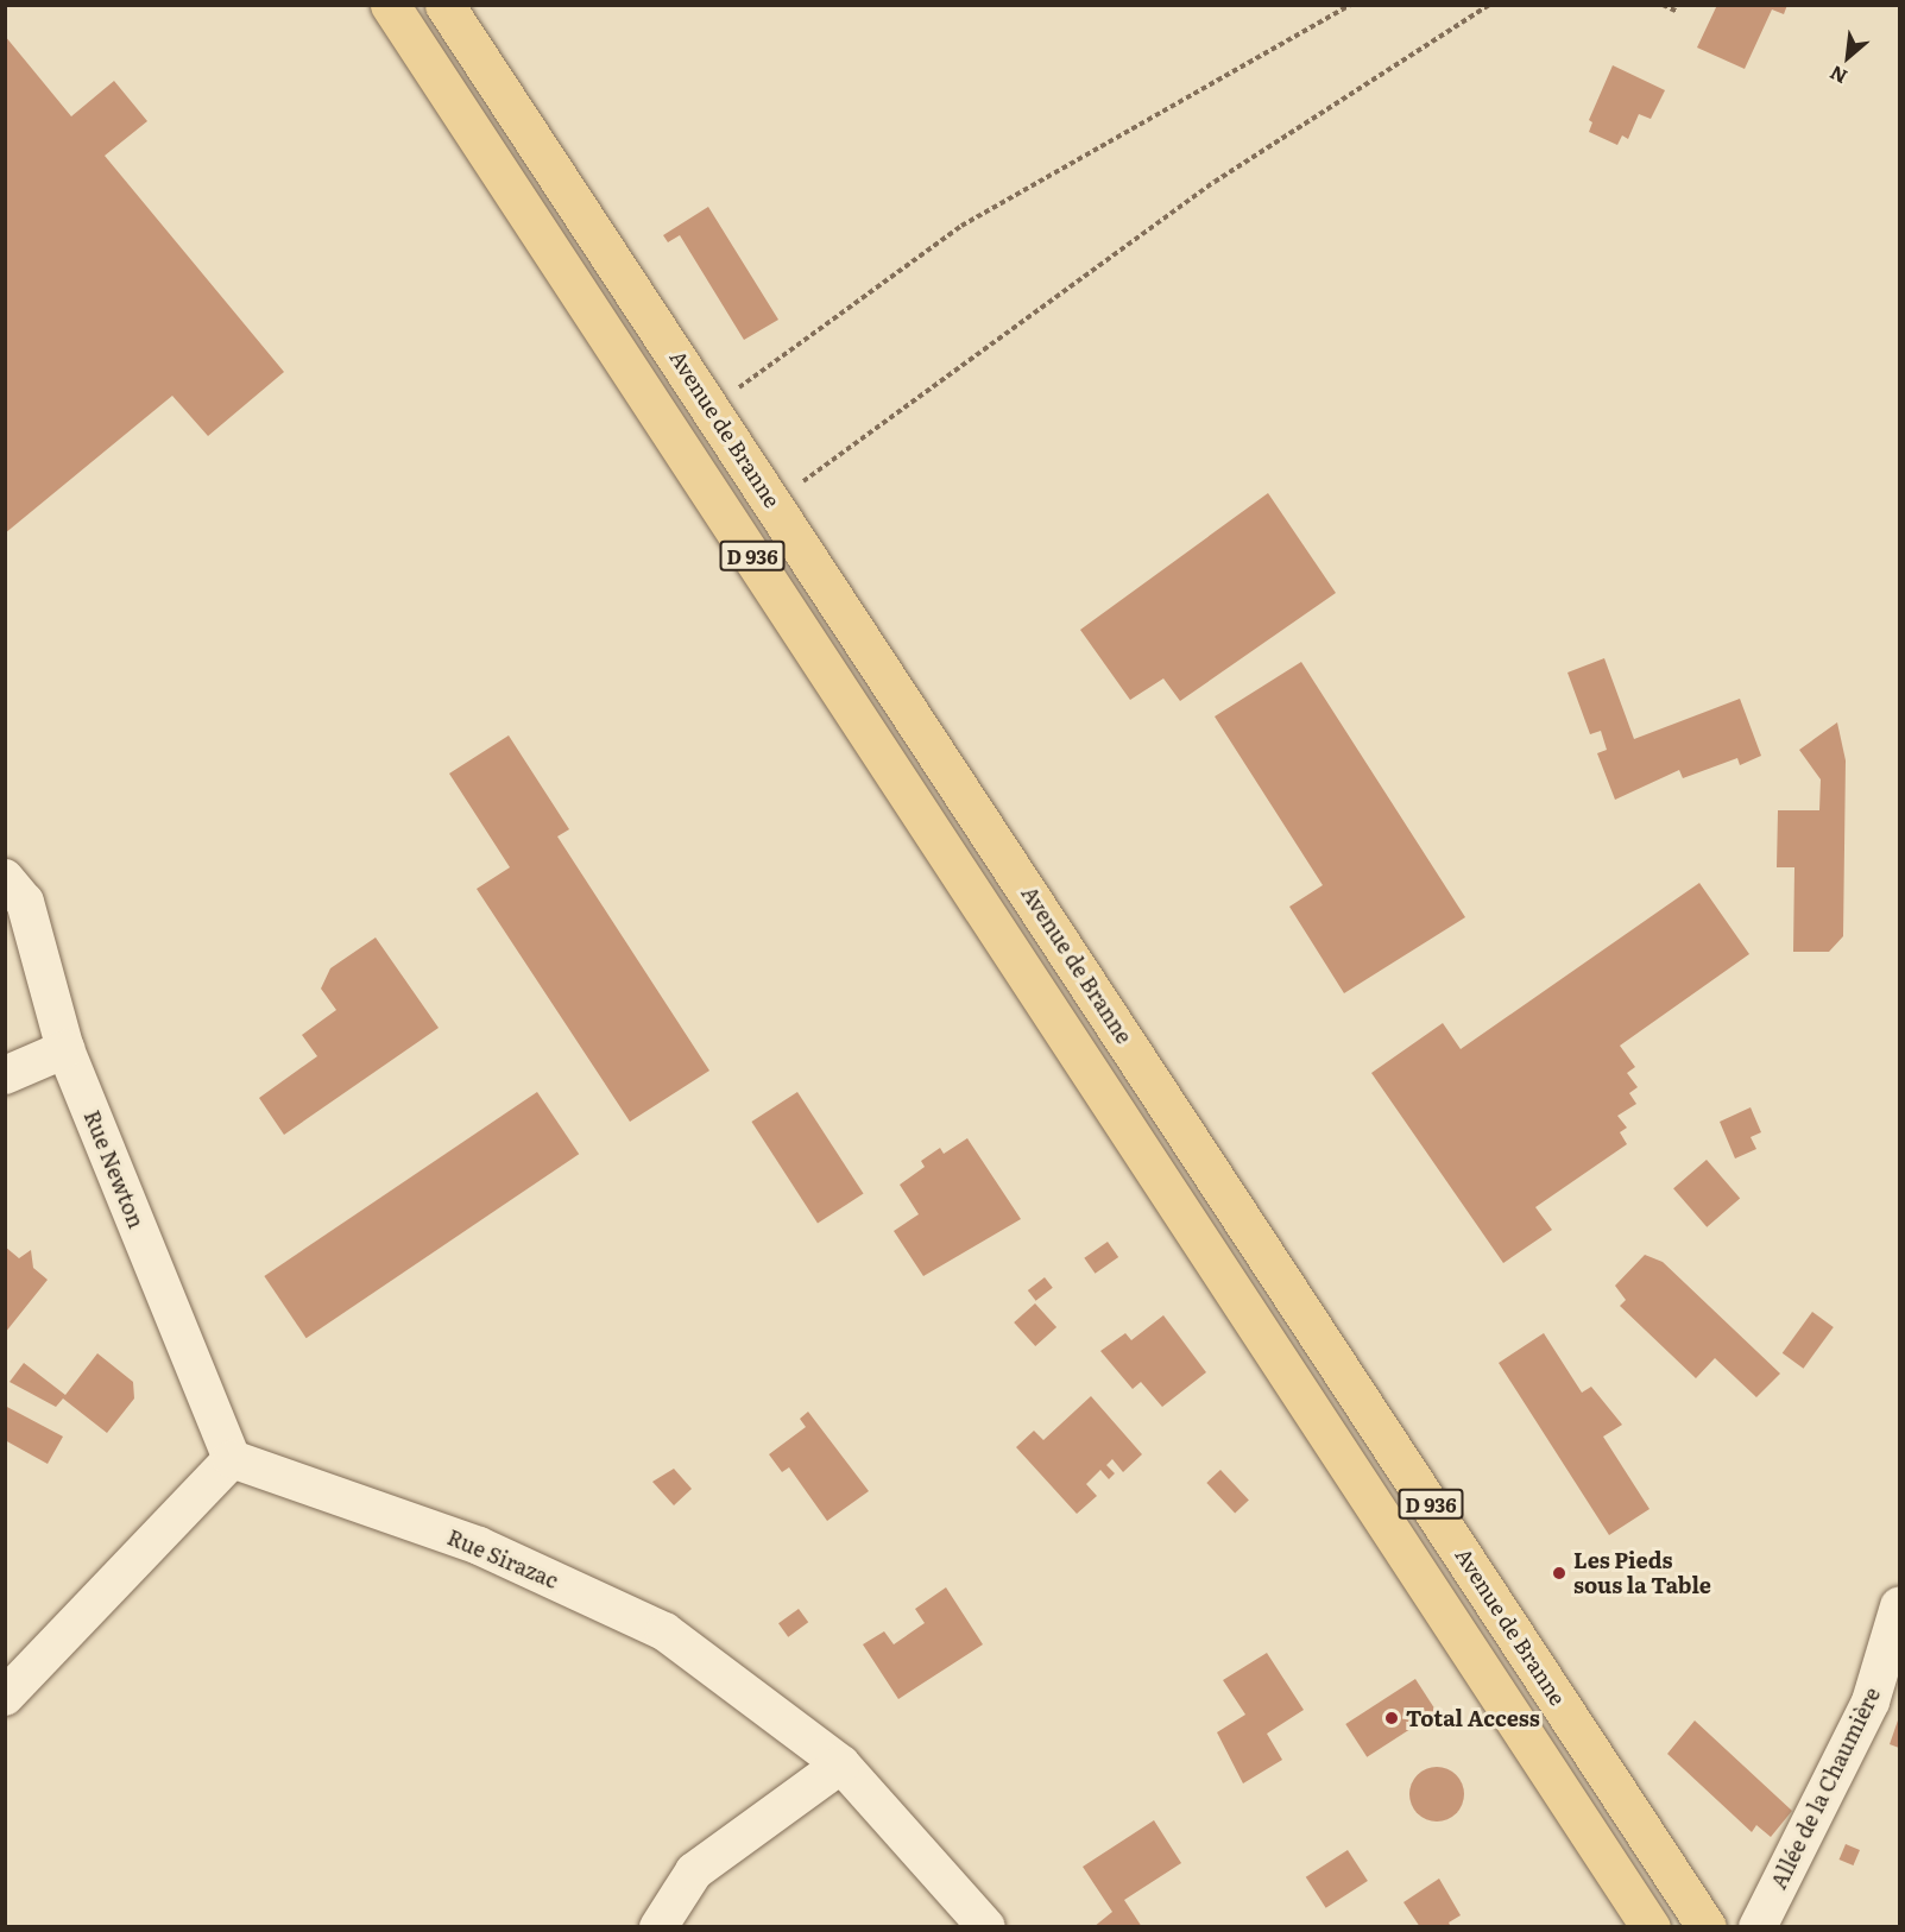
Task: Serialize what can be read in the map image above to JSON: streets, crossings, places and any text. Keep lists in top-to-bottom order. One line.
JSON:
{"streets":{"main road":["Avenue de Branne","D 936"],"street":["Rue Newton","Rue Sirazac","Allée de la Chaumière"]},"crossings":[["Rue Newton","Rue Sirazac"]],"places":["Les Pieds sous la Table","Total Access"],"north":"bottom left"}
